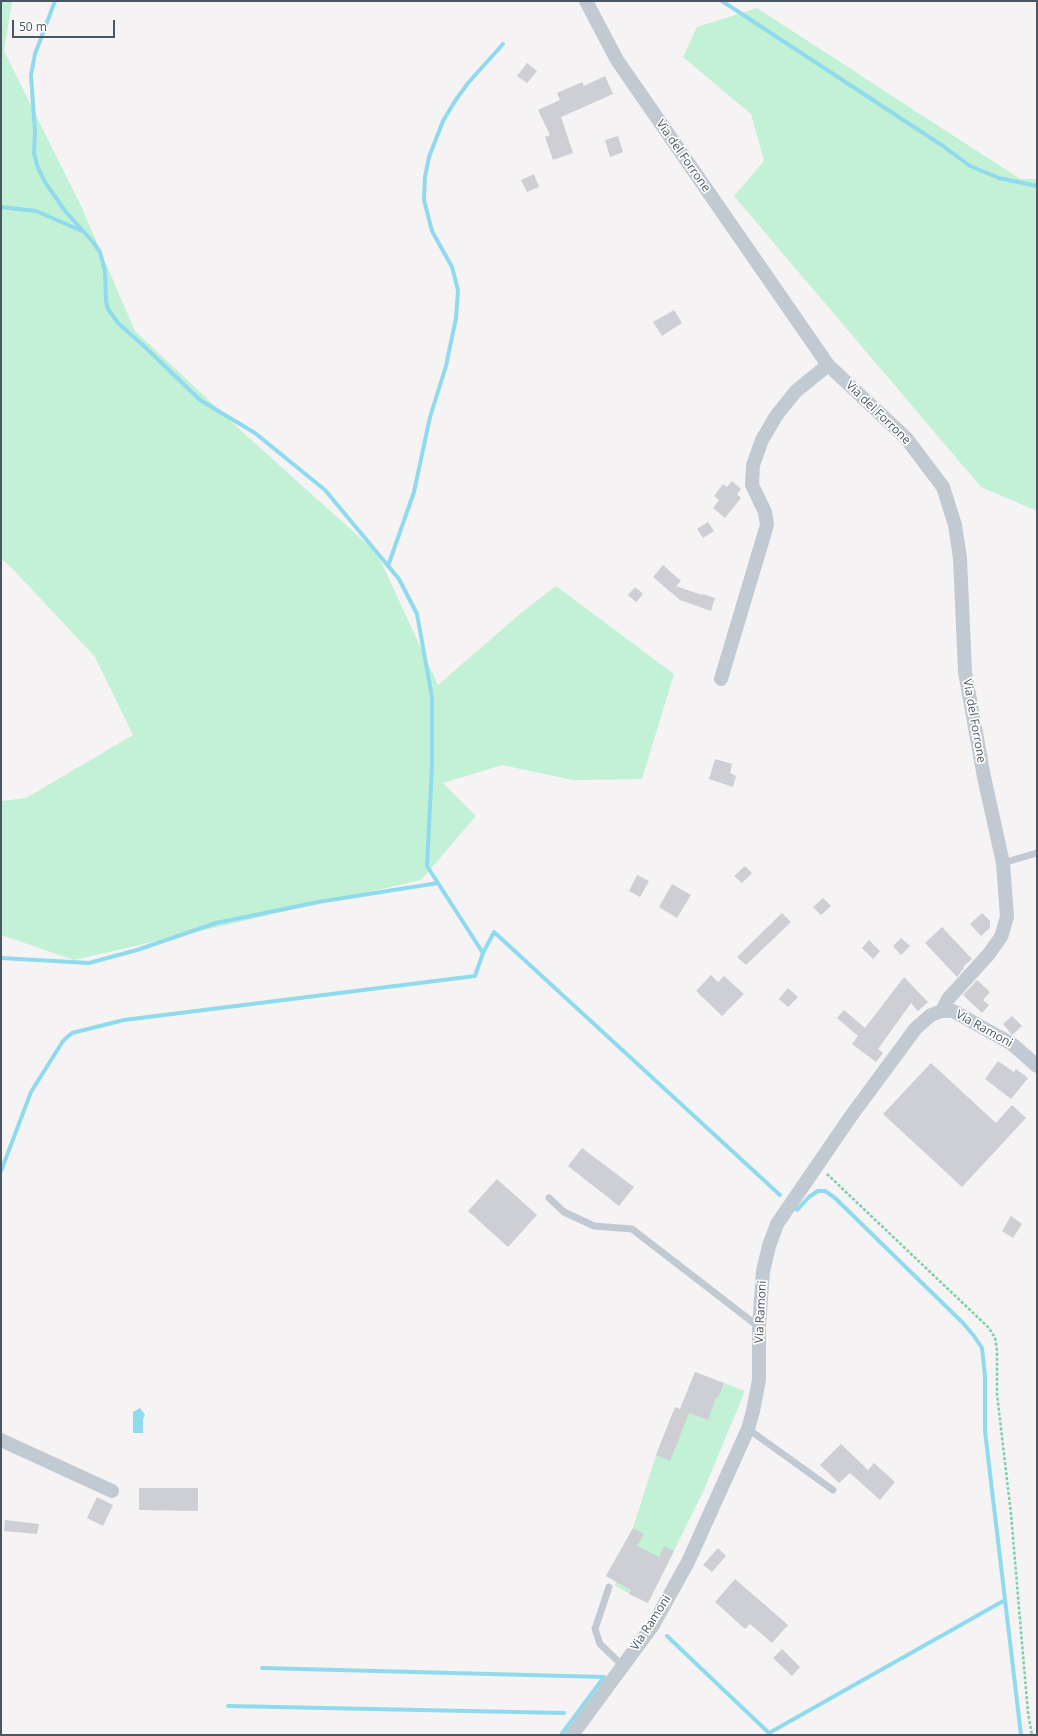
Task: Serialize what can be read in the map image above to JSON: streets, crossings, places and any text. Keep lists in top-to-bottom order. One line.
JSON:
{"streets":{"street":["Via del Forrone","Via Ramoni"]},"crossings":[["Via del Forrone","Via Ramoni"]],"scale_bar":"50 m"}
